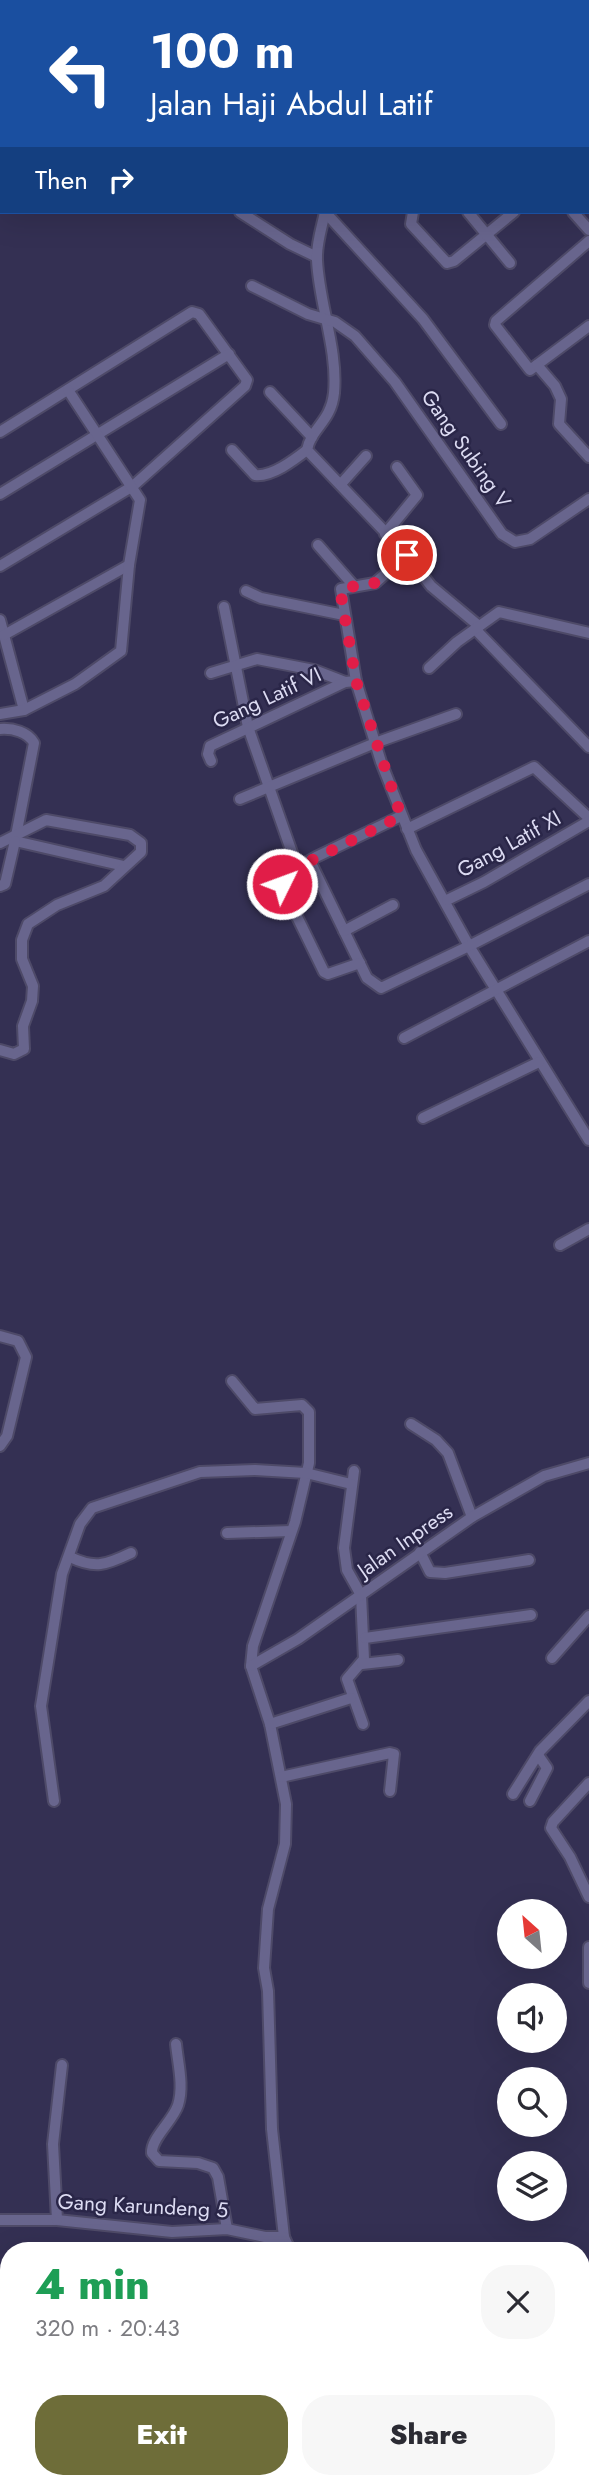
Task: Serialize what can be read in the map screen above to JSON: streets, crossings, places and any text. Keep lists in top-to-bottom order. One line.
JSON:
{"streets":{"street":["Gang Subing V","Gang Latif VI","Gang Latif XI","Jalan Inpress","Gang Karundeng 5"]},"north":"top left","page":{"turn":["100 m","Jalan Haji Abdul Latif"],"then":"Then","heading":["4 min","320 m · 20:43"],"buttons":["Exit","Share"]}}
